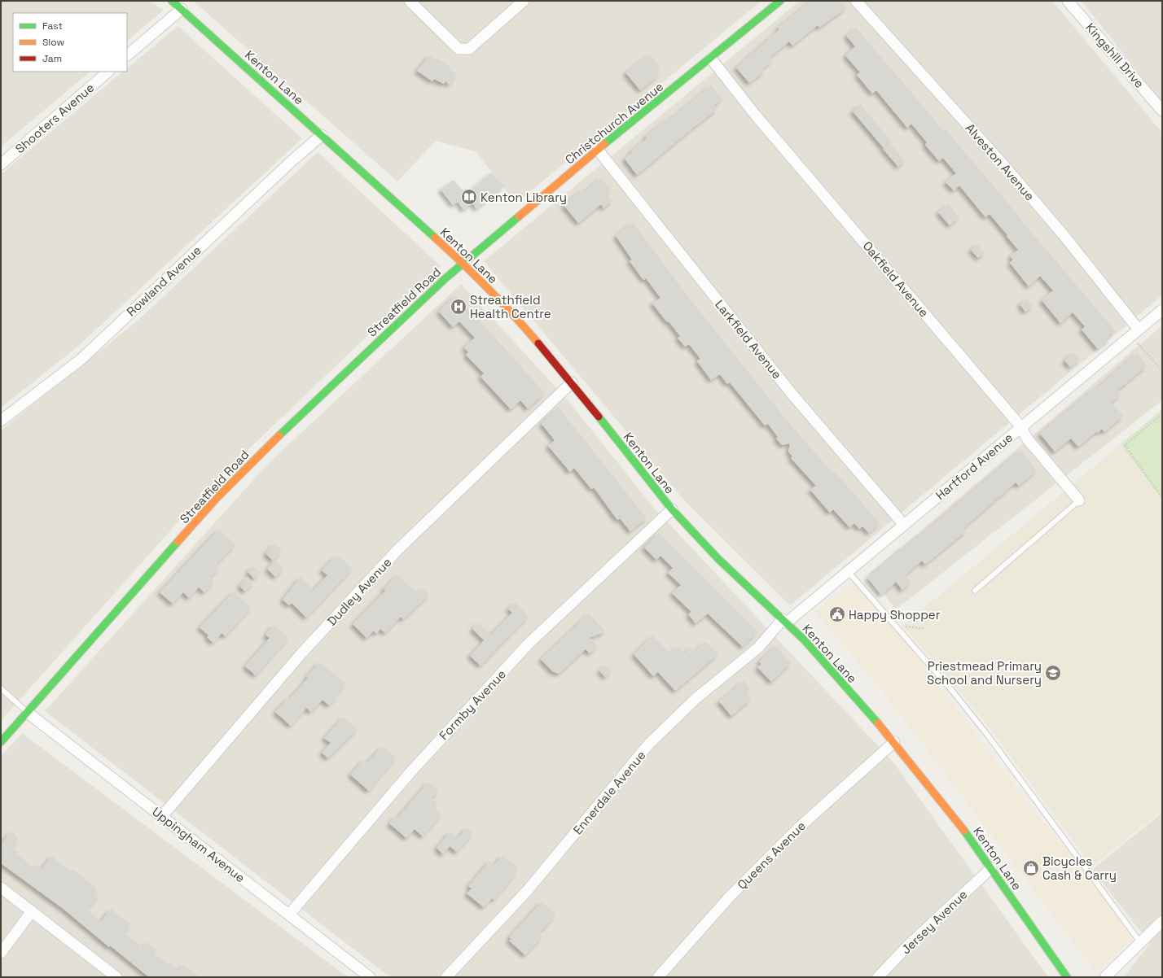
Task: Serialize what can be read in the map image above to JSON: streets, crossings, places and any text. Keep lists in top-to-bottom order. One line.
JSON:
{"streets":{"street":["Kingshill Drive","Kenton Lane","Shooters Avenue","Christchurch Avenue","Alveston Avenue","Oakfield Avenue","Rowland Avenue","Streatfield Road","Larkfield Avenue","Hartford Avenue","Dudley Avenue","Formby Avenue","Ennerdale Avenue","Uppingham Avenue","Queens Avenue","Jersey Avenue"]},"crossings":[["Kenton Lane","Christchurch Avenue"],["Kenton Lane","Rowland Avenue"],["Kenton Lane","Streatfield Road"],["Kenton Lane","Hartford Avenue"],["Kenton Lane","Dudley Avenue"],["Kenton Lane","Formby Avenue"],["Kenton Lane","Ennerdale Avenue"],["Kenton Lane","Queens Avenue"],["Kenton Lane","Jersey Avenue"],["Christchurch Avenue","Oakfield Avenue"],["Christchurch Avenue","Streatfield Road"],["Christchurch Avenue","Larkfield Avenue"],["Alveston Avenue","Hartford Avenue"],["Oakfield Avenue","Hartford Avenue"],["Streatfield Road","Uppingham Avenue"],["Larkfield Avenue","Hartford Avenue"],["Hartford Avenue","Ennerdale Avenue"],["Dudley Avenue","Uppingham Avenue"],["Formby Avenue","Uppingham Avenue"]],"places":{"library":["Kenton Library"],"hospital":["Streathfield Health Centre"],"public building":["Happy Shopper"],"school or university":["Priestmead Primary School and Nursery"],"shop":["Bicycles Cash & Carry"]},"legend":["Fast","Slow","Jam"]}
